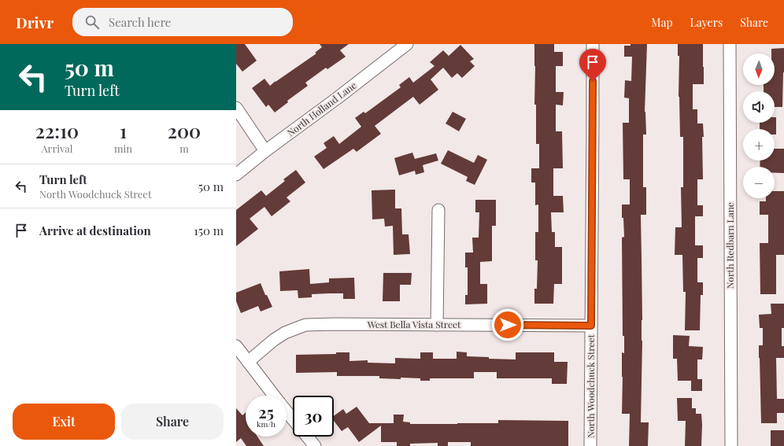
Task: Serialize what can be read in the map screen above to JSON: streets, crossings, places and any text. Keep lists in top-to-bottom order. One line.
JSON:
{"streets":{"street":["North Holland Lane","North Redbarn Lane","West Bella Vista Street","North Woodchuck Street"]},"crossings":[["West Bella Vista Street","North Woodchuck Street"]],"north":"bottom","page":{"header":"Drivr","search":"Search here","nav":["Map","Layers","Share"],"turn":["50 m","Turn left"],"map_buttons":["+","−"],"eta":["22:10","Arrival","1","min","200","m"],"list":[{"name":"Turn left","note":"North Woodchuck Street","value":"50 m"},{"name":"Arrive at destination","value":"150 m"}],"speed":"25 km/h","limit":"30","buttons":["Exit","Share"]}}
